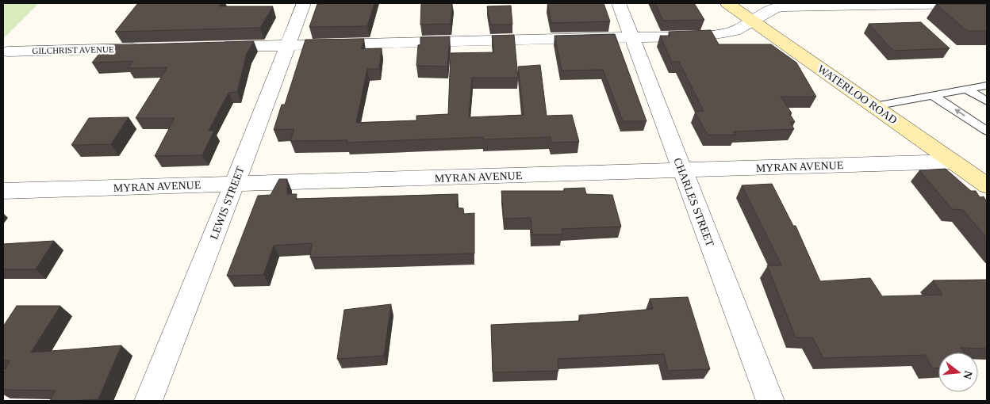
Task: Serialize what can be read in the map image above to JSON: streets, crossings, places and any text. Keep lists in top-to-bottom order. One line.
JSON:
{"streets":{"main road":["WATERLOO ROAD"],"street":["GILCHRIST AVENUE","MYRAN AVENUE","CHARLES STREET","LEWIS STREET"]},"crossings":[["WATERLOO ROAD","MYRAN AVENUE"],["MYRAN AVENUE","CHARLES STREET"],["MYRAN AVENUE","LEWIS STREET"]],"north":"right"}
